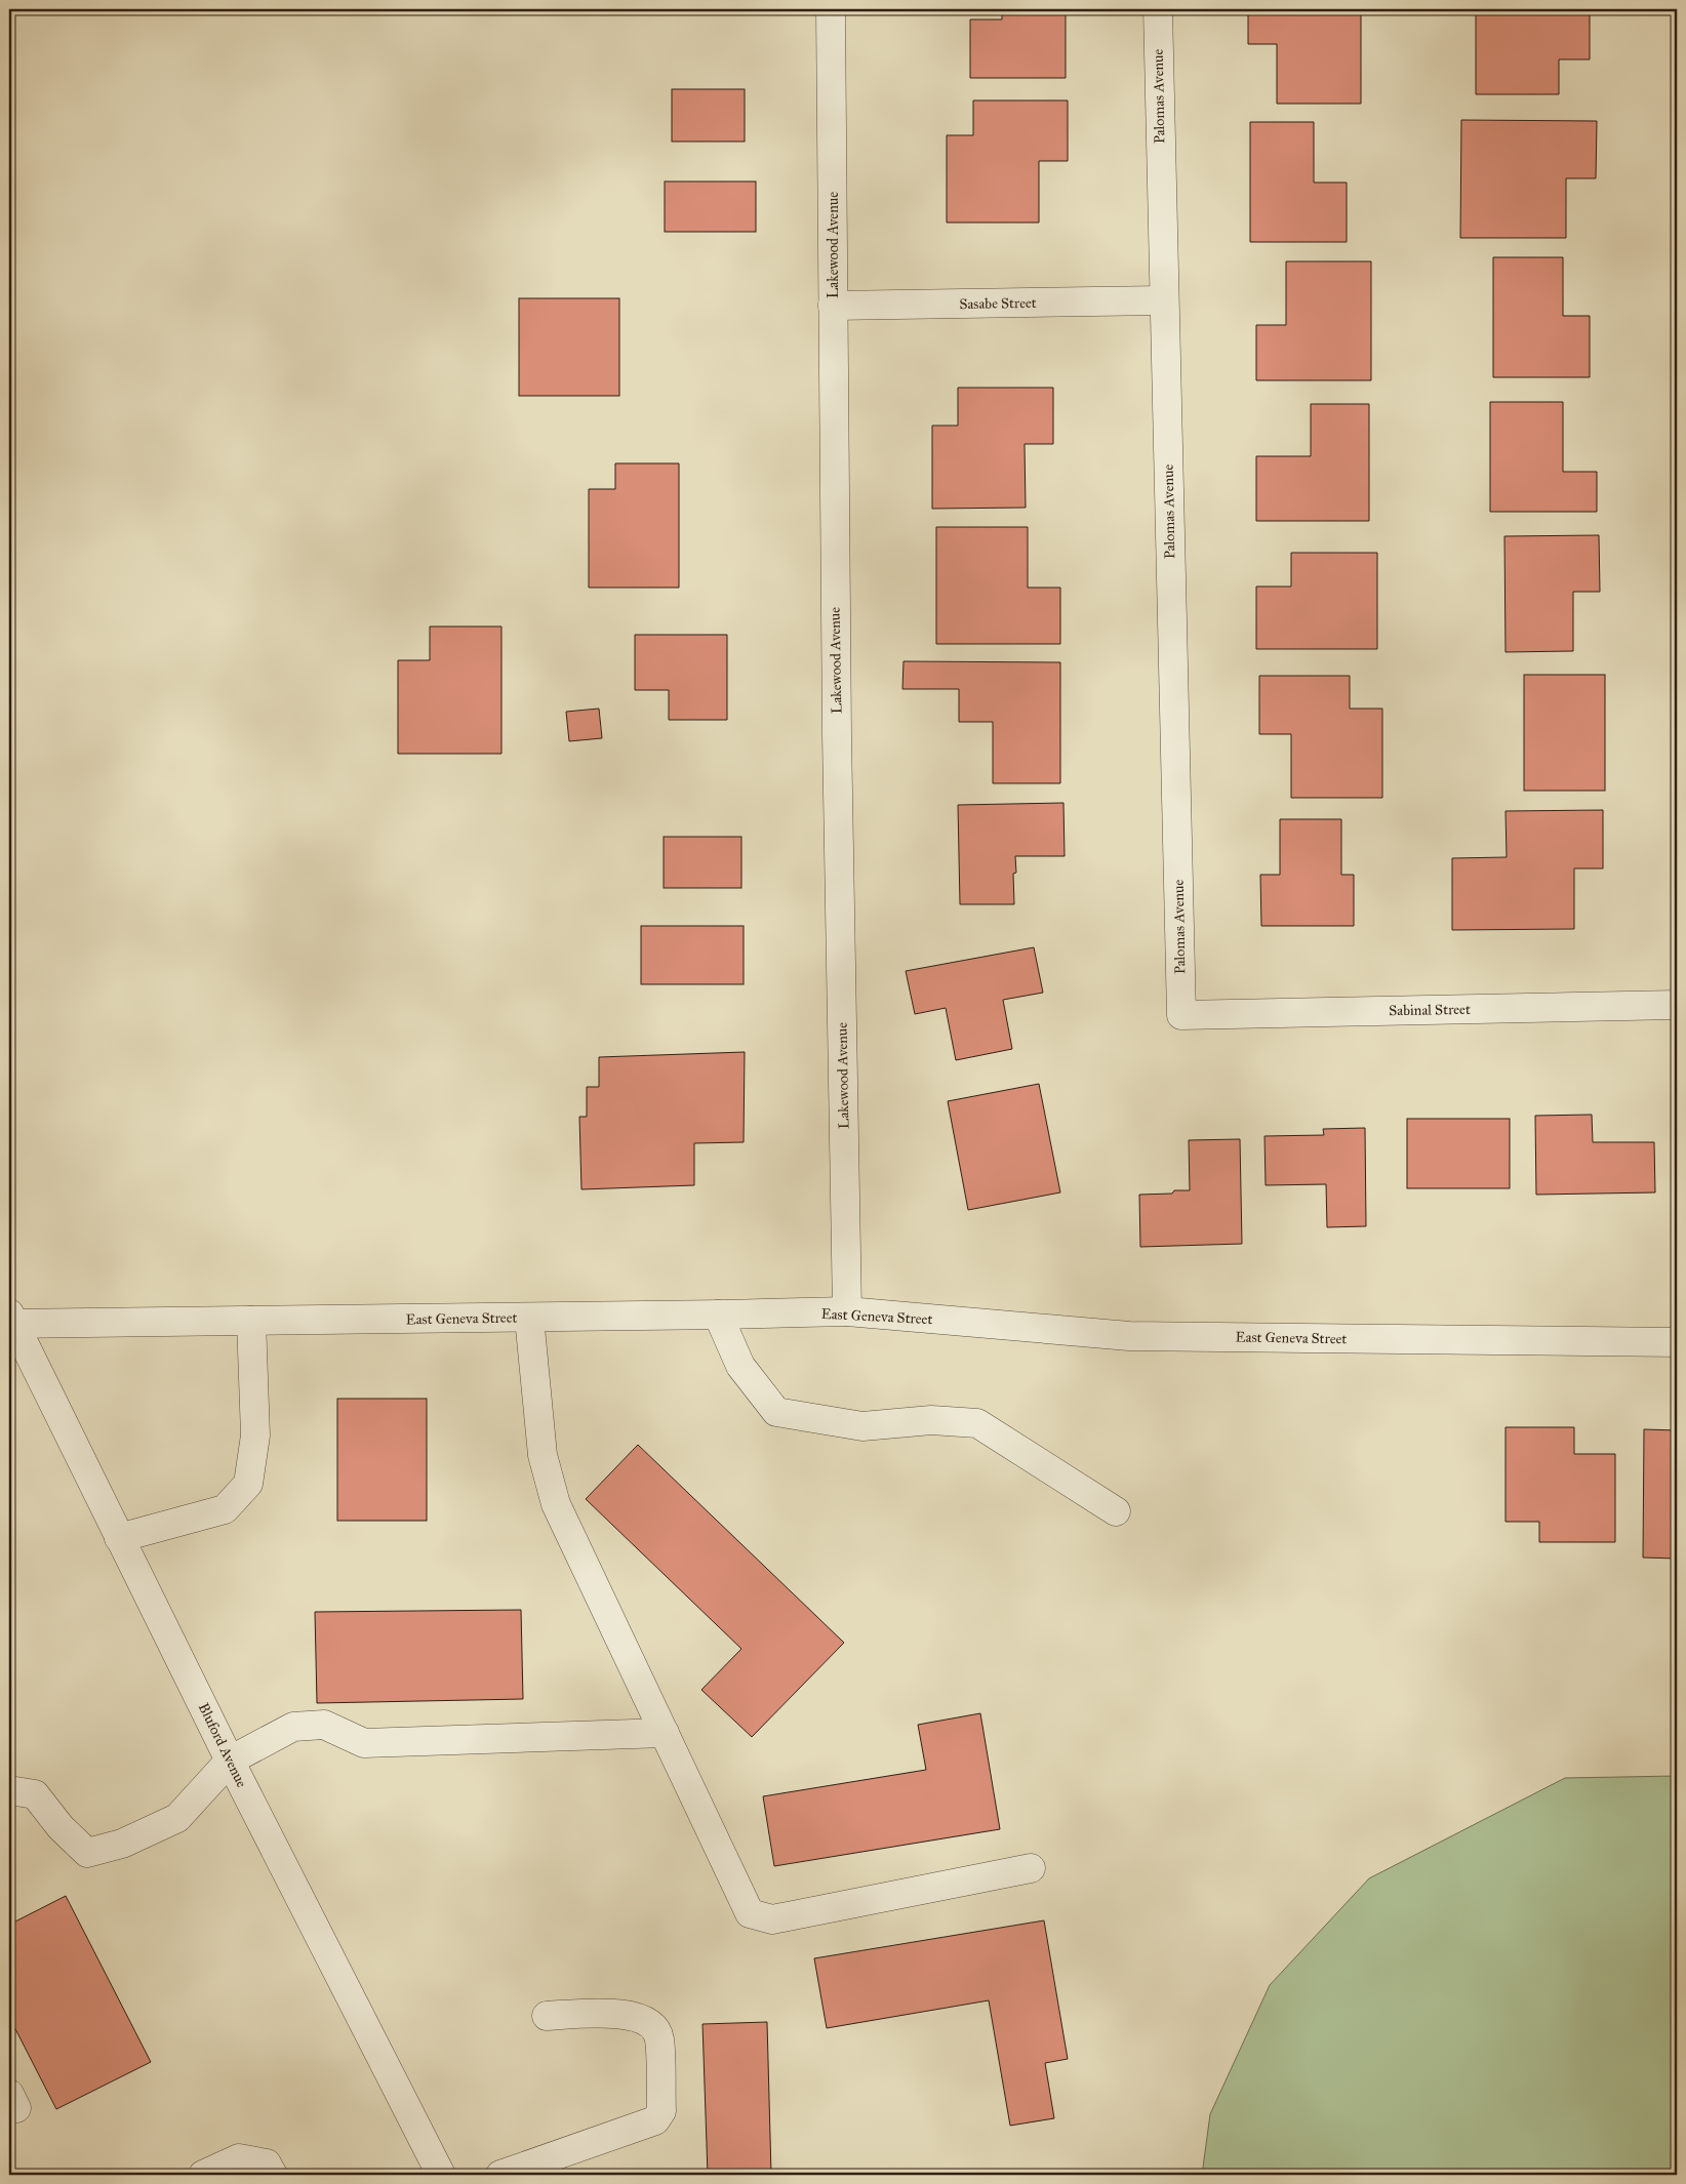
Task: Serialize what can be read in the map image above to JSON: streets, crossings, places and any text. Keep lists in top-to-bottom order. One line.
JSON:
{"streets":{"street":["Palomas Avenue","Lakewood Avenue","Sasabe Street","Sabinal Street","East Geneva Street","Bluford Avenue"]},"crossings":[["Palomas Avenue","Sasabe Street"],["Palomas Avenue","Sabinal Street"],["Lakewood Avenue","Sasabe Street"],["Lakewood Avenue","East Geneva Street"],["East Geneva Street","Bluford Avenue"]]}
